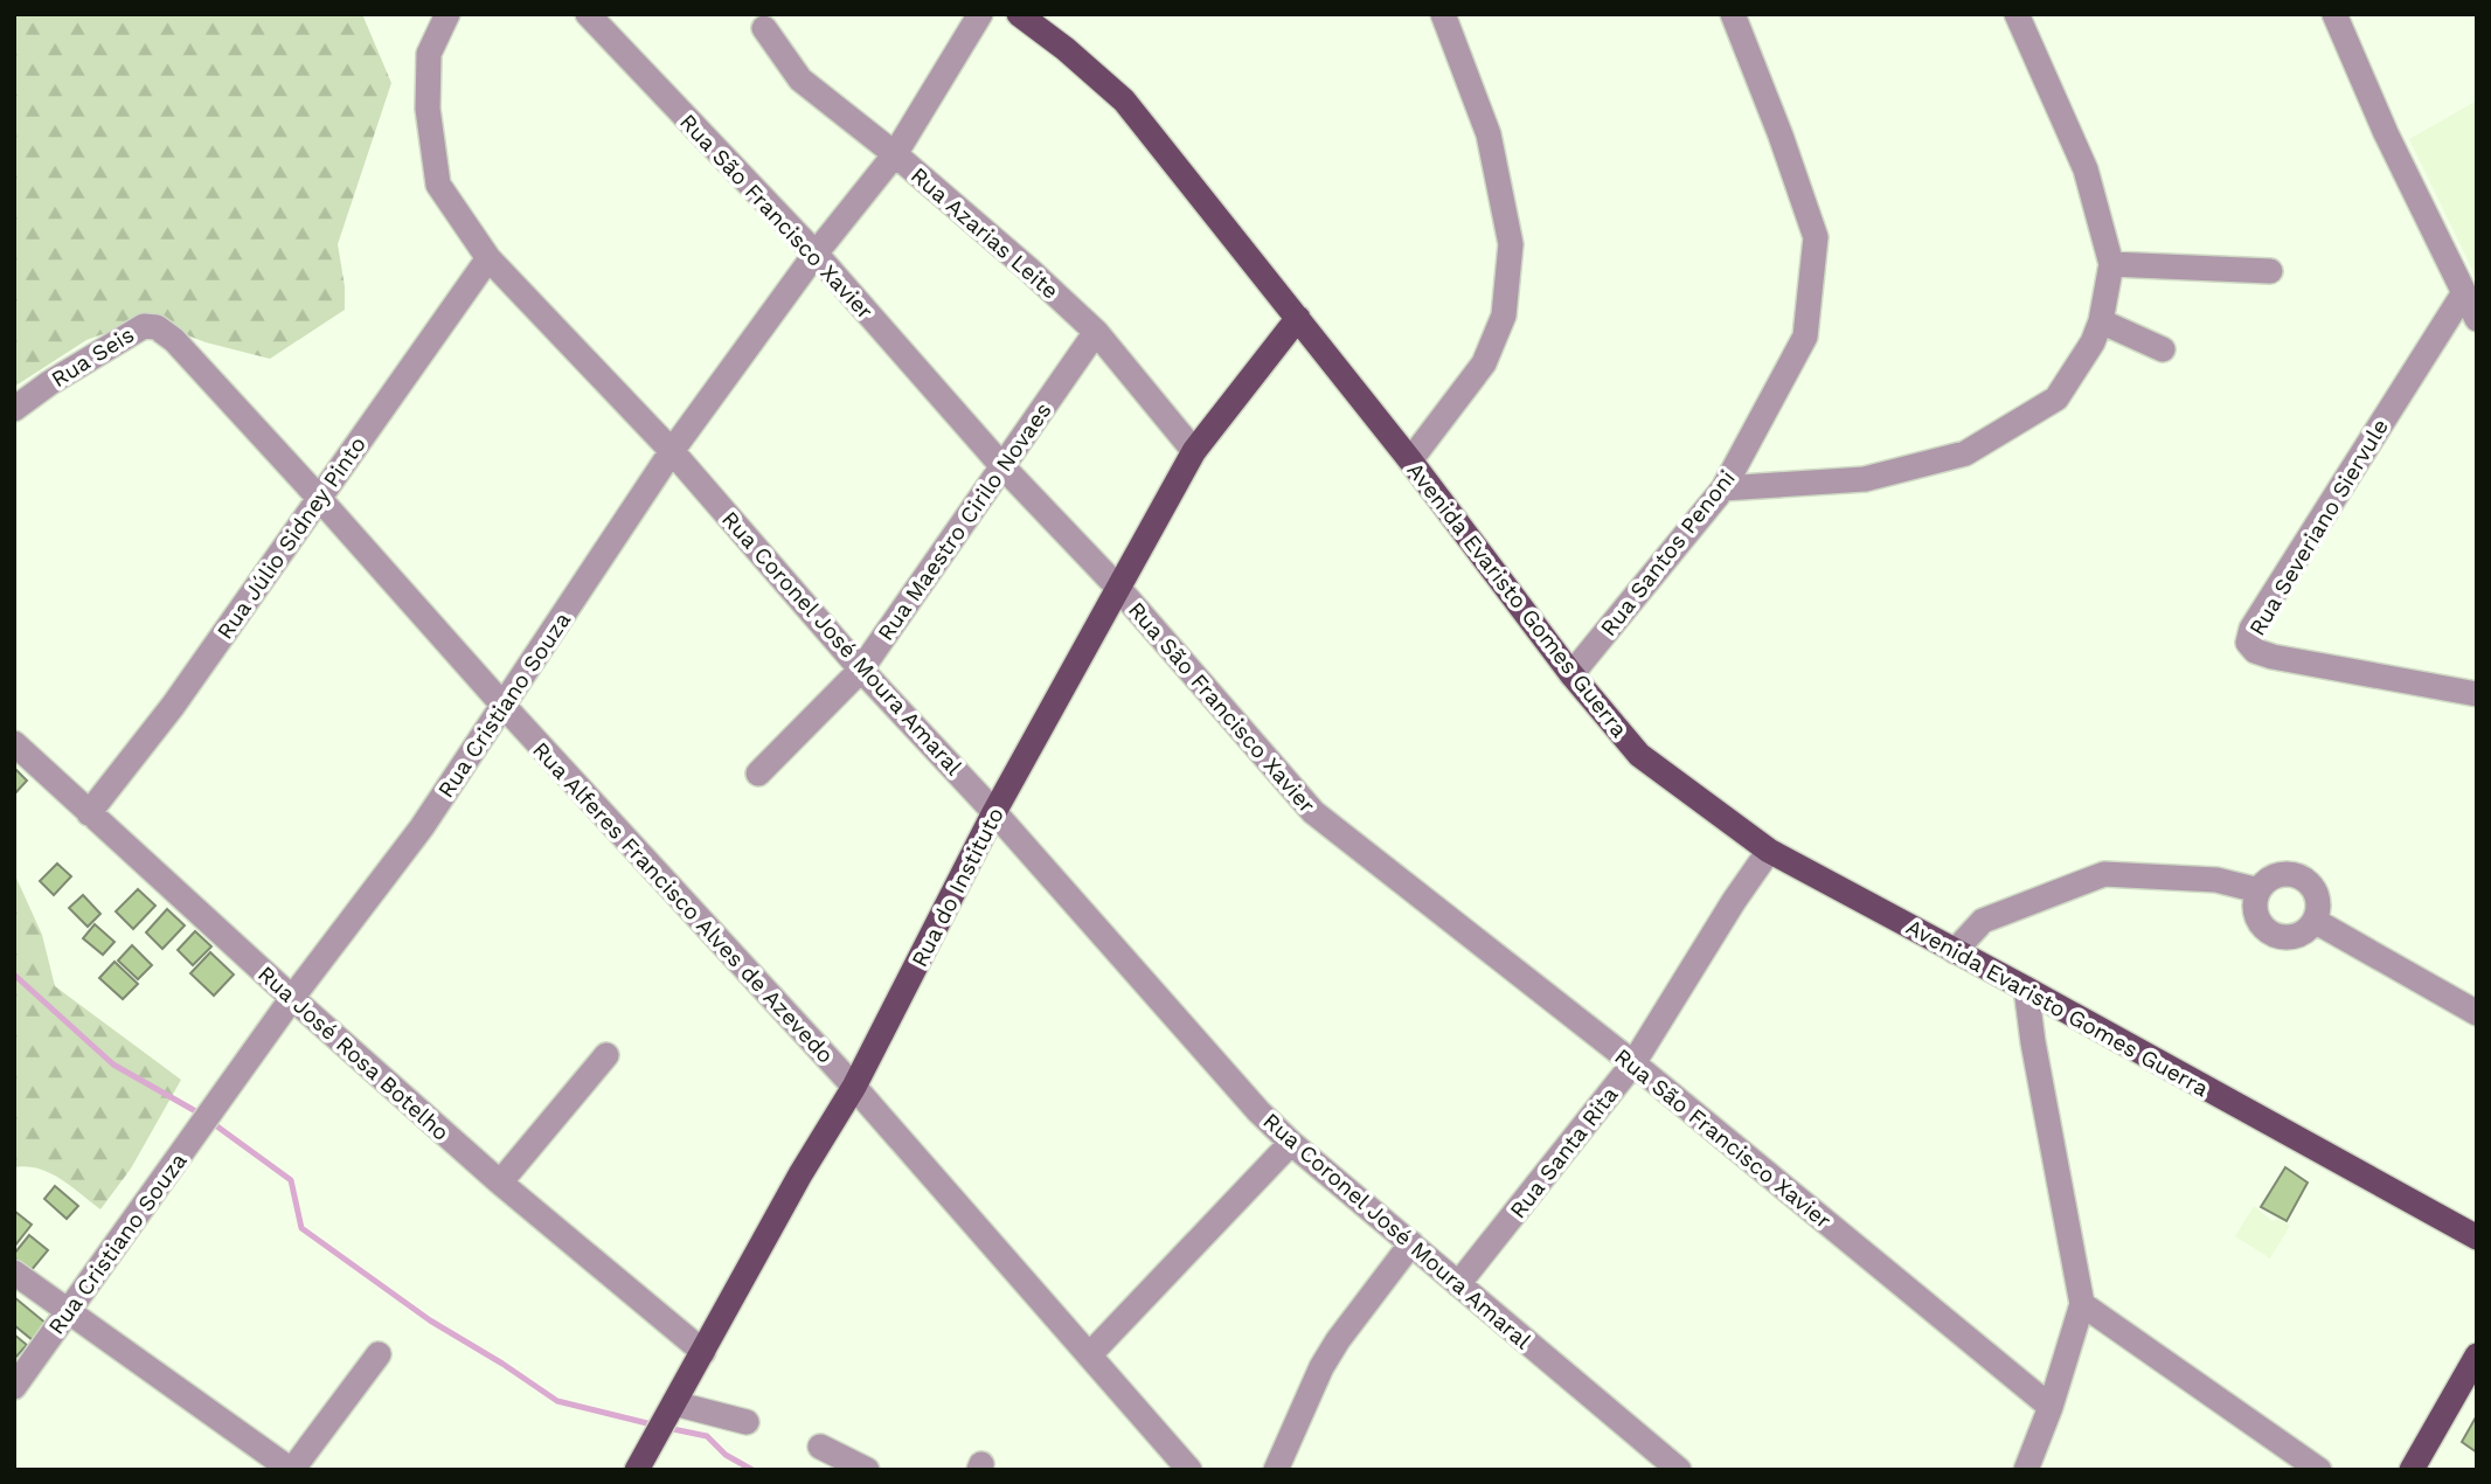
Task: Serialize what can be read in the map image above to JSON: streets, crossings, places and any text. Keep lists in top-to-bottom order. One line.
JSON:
{"streets":{"main road":["Avenida Evaristo Gomes Guerra","Rua do Instituto"],"street":["Rua São Francisco Xavier","Rua Azarias Leite","Rua Seis","Rua Maestro Cirilo Novaes","Rua Severiano Siervule","Rua Júlio Sidney Pinto","Rua Santos Penoni","Rua Coronel José Moura Amaral","Rua Cristiano Souza","Rua Alferes Francisco Alves de Azevedo","Rua José Rosa Botelho","Rua Santa Rita"]},"crossings":[["Rua São Francisco Xavier","Rua Maestro Cirilo Novaes"],["Rua São Francisco Xavier","Rua Cristiano Souza"],["Rua São Francisco Xavier","Rua do Instituto"],["Rua São Francisco Xavier","Rua Santa Rita"],["Rua Azarias Leite","Rua Maestro Cirilo Novaes"],["Rua Azarias Leite","Rua Cristiano Souza"],["Rua Azarias Leite","Rua do Instituto"],["Rua Seis","Rua Alferes Francisco Alves de Azevedo"],["Rua Maestro Cirilo Novaes","Rua Coronel José Moura Amaral"],["Rua Júlio Sidney Pinto","Rua Coronel José Moura Amaral"],["Rua Júlio Sidney Pinto","Rua Alferes Francisco Alves de Azevedo"],["Rua Júlio Sidney Pinto","Rua José Rosa Botelho"],["Rua Santos Penoni","Avenida Evaristo Gomes Guerra"],["Avenida Evaristo Gomes Guerra","Rua do Instituto"],["Avenida Evaristo Gomes Guerra","Rua Santa Rita"],["Rua Coronel José Moura Amaral","Rua Cristiano Souza"],["Rua Coronel José Moura Amaral","Rua do Instituto"],["Rua Coronel José Moura Amaral","Rua Santa Rita"],["Rua Cristiano Souza","Rua Alferes Francisco Alves de Azevedo"],["Rua Cristiano Souza","Rua José Rosa Botelho"],["Rua do Instituto","Rua Alferes Francisco Alves de Azevedo"],["Rua do Instituto","Rua José Rosa Botelho"]]}
